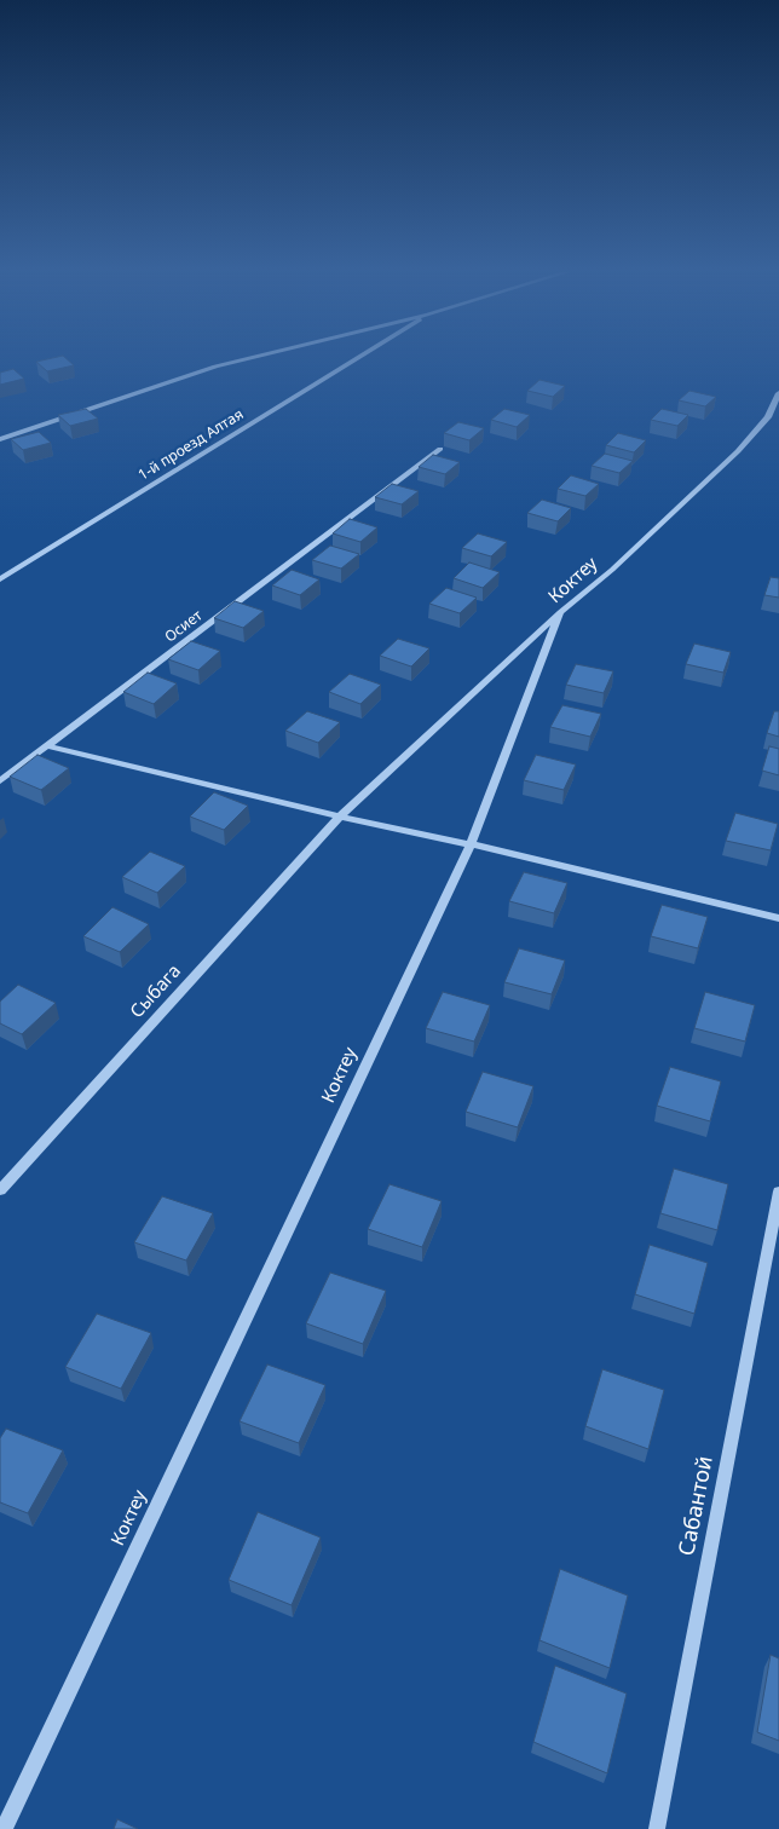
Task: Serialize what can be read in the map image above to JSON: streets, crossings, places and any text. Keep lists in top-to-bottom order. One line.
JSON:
{"streets":{"street":["1-й проезд Алтая","Коктеу","Осиет","Сыбага","Сабантой"]},"crossings":[["Коктеу","Сыбага"]]}
